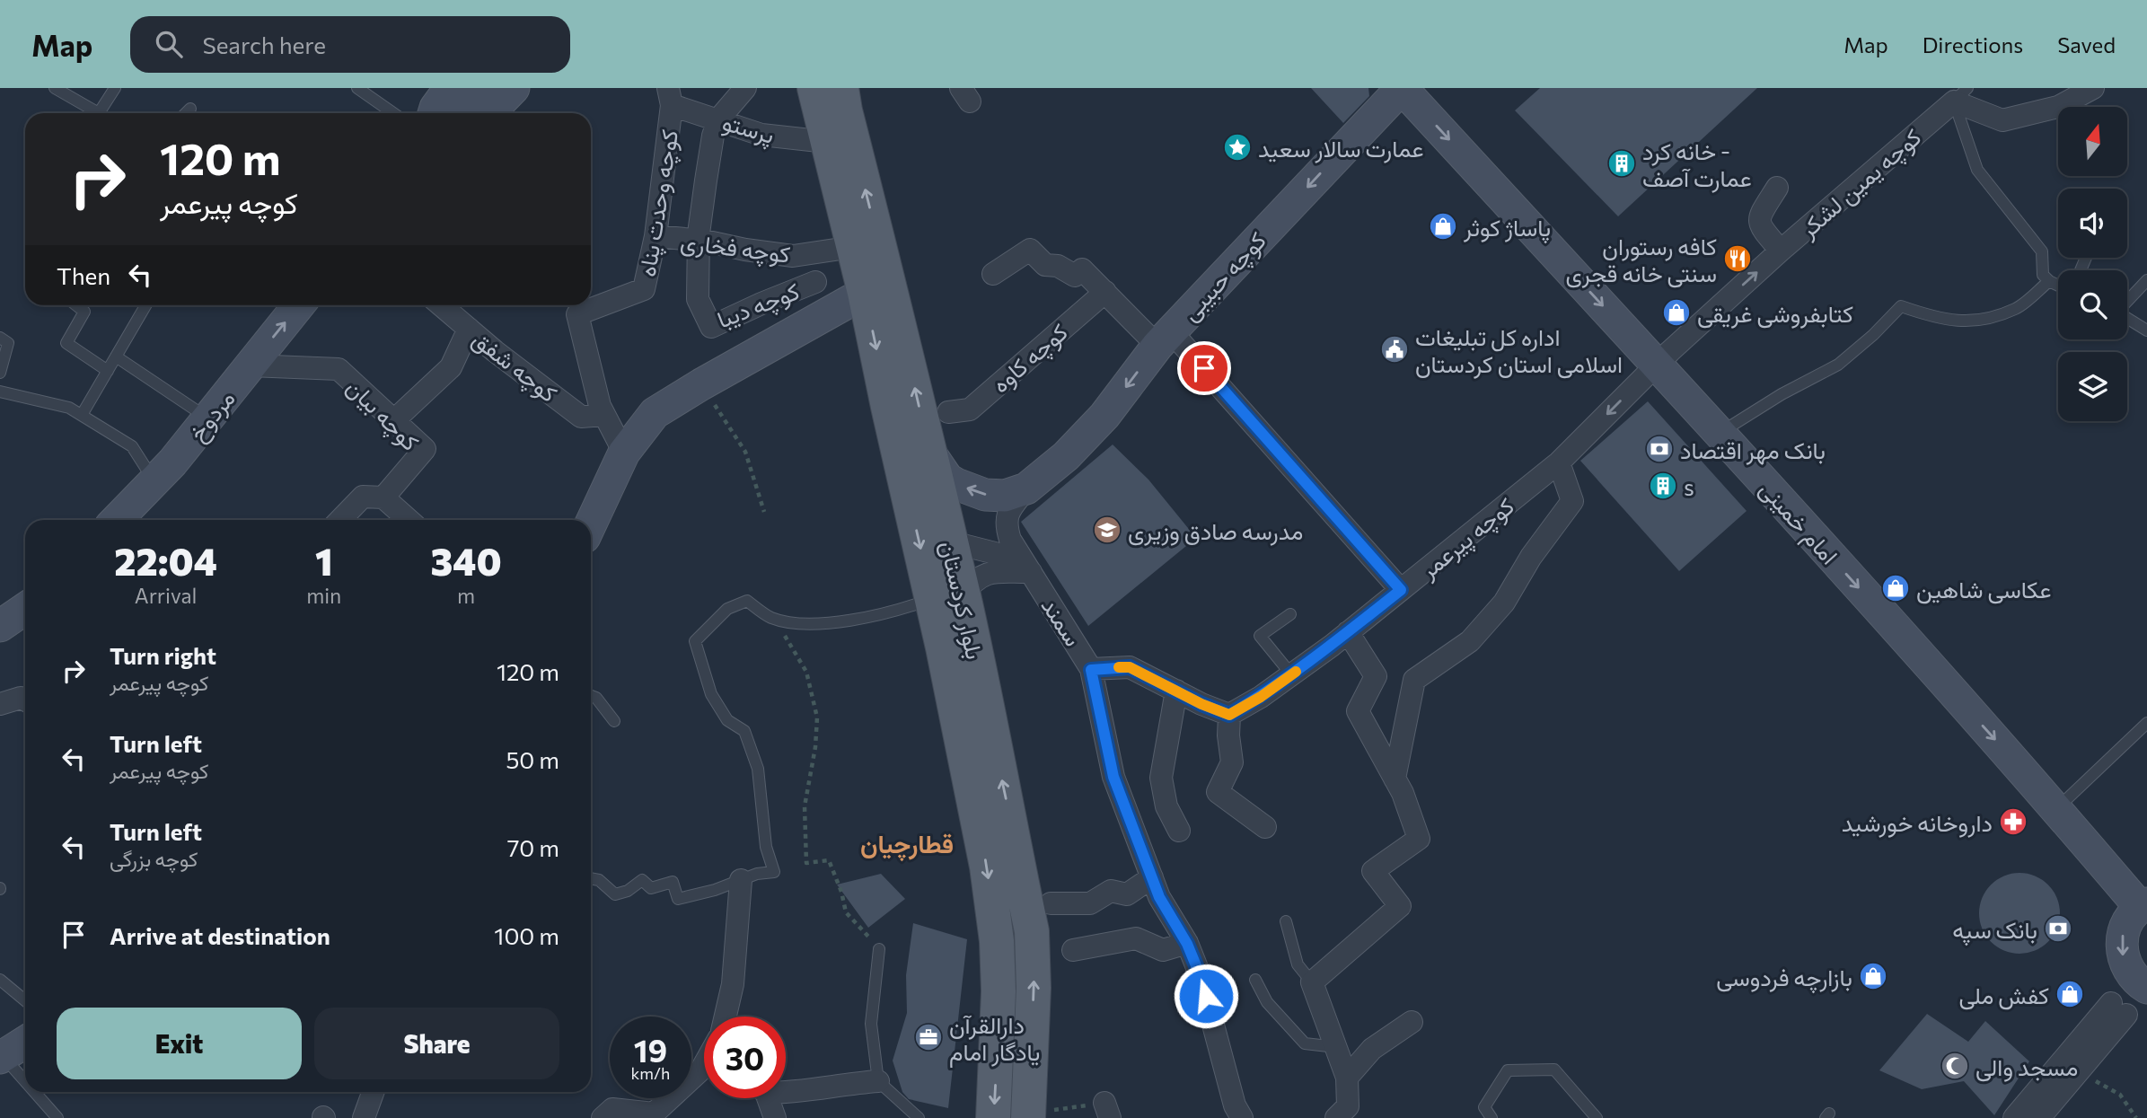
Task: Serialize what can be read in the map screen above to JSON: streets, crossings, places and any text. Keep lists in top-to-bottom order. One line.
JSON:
{"streets":{"main road":["کوچه حبیبی","مردوخ","امام خمینی","بلوار کردستان"],"street":["پرستو","کوچه یمین لشکر","کوچه وحدت پناه","کوچه فخاری","کوچه دیبا","کوچه کاوه","کوچه شفق","کوچه بیان","کوچه پیرعمر","سمند"]},"crossings":[["پرستو","کوچه وحدت پناه"],["پرستو","بلوار کردستان"],["کوچه یمین لشکر","امام خمینی"],["کوچه یمین لشکر","کوچه پیرعمر"],["کوچه وحدت پناه","کوچه فخاری"],["کوچه وحدت پناه","کوچه شفق"],["کوچه فخاری","کوچه دیبا"],["کوچه فخاری","بلوار کردستان"],["کوچه حبیبی","امام خمینی"],["کوچه حبیبی","بلوار کردستان"],["کوچه حبیبی","سمند"],["کوچه بیان","مردوخ"],["امام خمینی","کوچه پیرعمر"]],"one_way":["کوچه یمین لشکر","کوچه حبیبی","امام خمینی"],"districts":["قطارچیان"],"places":{"place":["عمارت سالار سعید"],"building":["خانه کرد - عمارت آصف","s"],"shop":["پاساژ کوثر","کتابفروشی غریقی","عکاسی شاهین","بازارچه فردوسی","کفش ملی"],"restaurant":["کافه رستوران سنتی خانه قجری"],"public building":["اداره کل تبلیغات اسلامی استان کردستان"],"bank":["بانک مهر اقتصاد","بانک سپه"],"school or university":["مدرسه صادق وزیری"],"pharmacy":["داروخانه خورشید"],"office":["دارالقرآن یادگار امام"],"mosque":["مسجد والی"]},"north":"top","page":{"header":"Map","search":"Search here","nav":["Map","Directions","Saved"],"turn":["120 m","کوچه پیرعمر"],"then":"Then","eta":["22:04","Arrival","1","min","340","m"],"list":[{"name":"Turn right","note":"کوچه پیرعمر","value":"120 m"},{"name":"Turn left","note":"کوچه پیرعمر","value":"50 m"},{"name":"Turn left","note":"کوچه بزرگی","value":"70 m"},{"name":"Arrive at destination","value":"100 m"}],"buttons":["Exit","Share"],"speed":"19 km/h","limit":"30"}}
